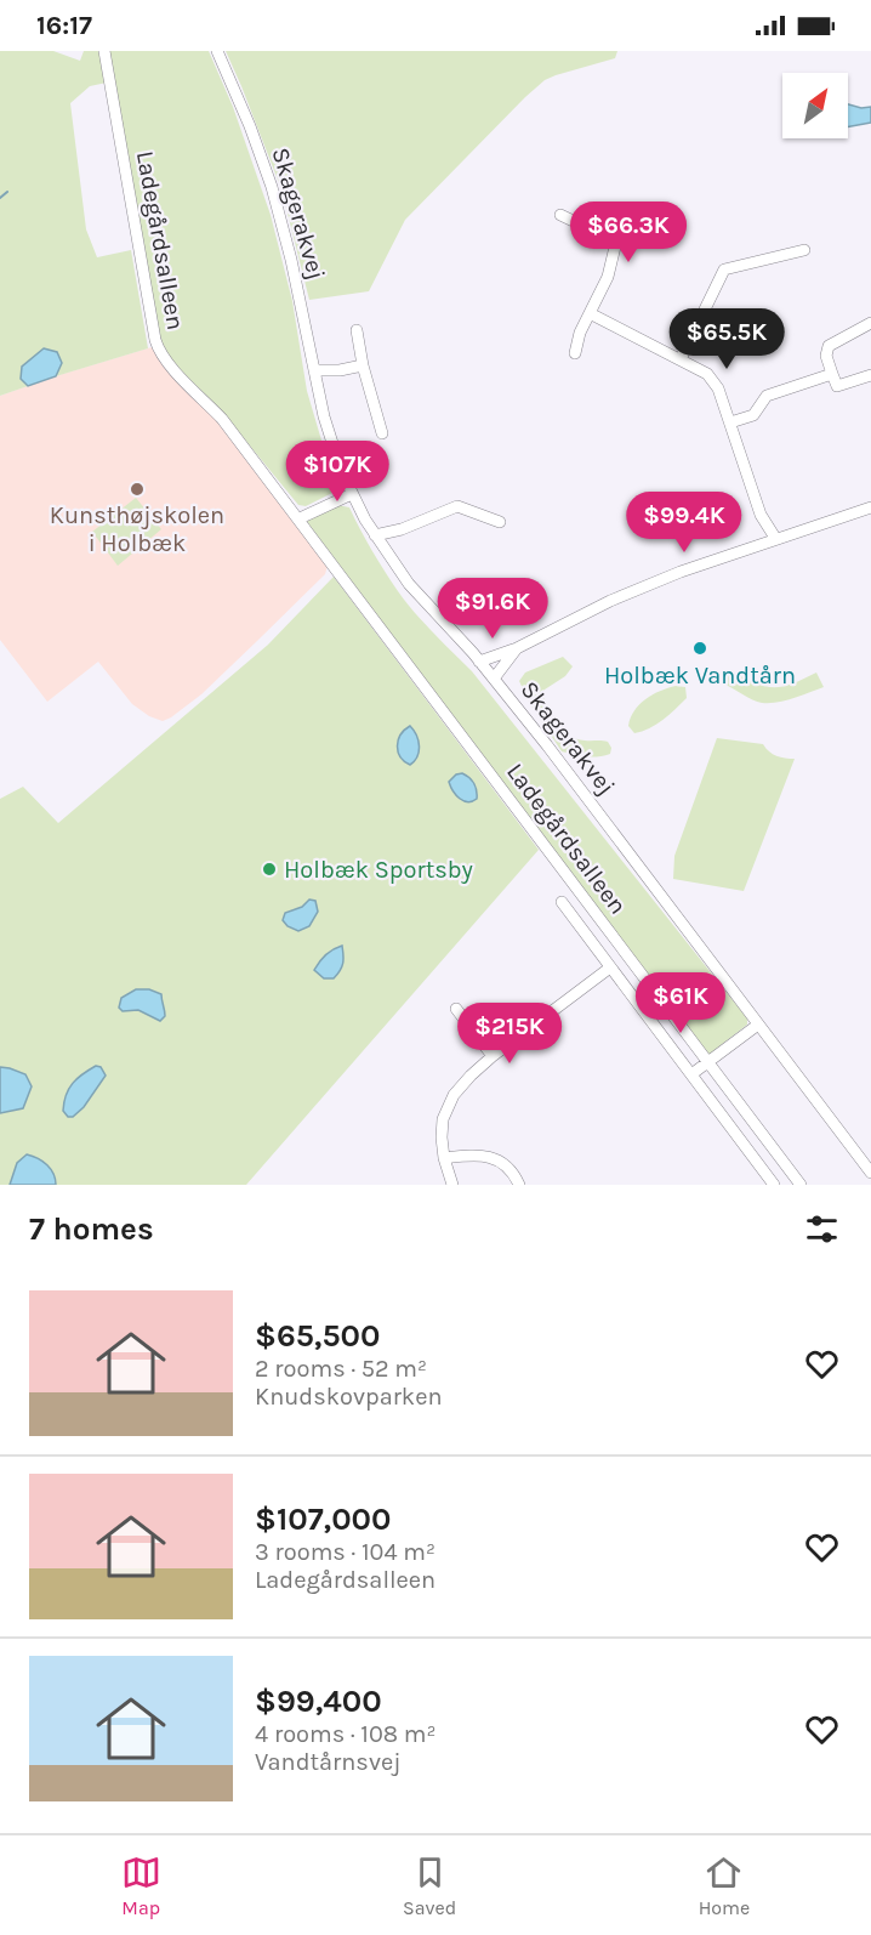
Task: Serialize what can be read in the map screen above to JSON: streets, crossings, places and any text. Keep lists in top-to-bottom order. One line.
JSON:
{"streets":{"street":["Skagerakvej","Ladegårdsalleen"]},"places":["Kunsthøjskolen i Holbæk","Holbæk Vandtårn","Holbæk Sportsby"],"north":"top right","page":{"status":"16:17","price":["$66.3K","$65.5K","$107K","$99.4K","$91.6K","$61K","$215K"],"heading":"7 homes","list":[{"name":"$65,500","note":"2 rooms · 52 m² · Knudskovparken"},{"name":"$107,000","note":"3 rooms · 104 m² · Ladegårdsalleen"},{"name":"$99,400","note":"4 rooms · 108 m² · Vandtårnsvej"}],"tabs":["Map","Saved","Home"]}}
